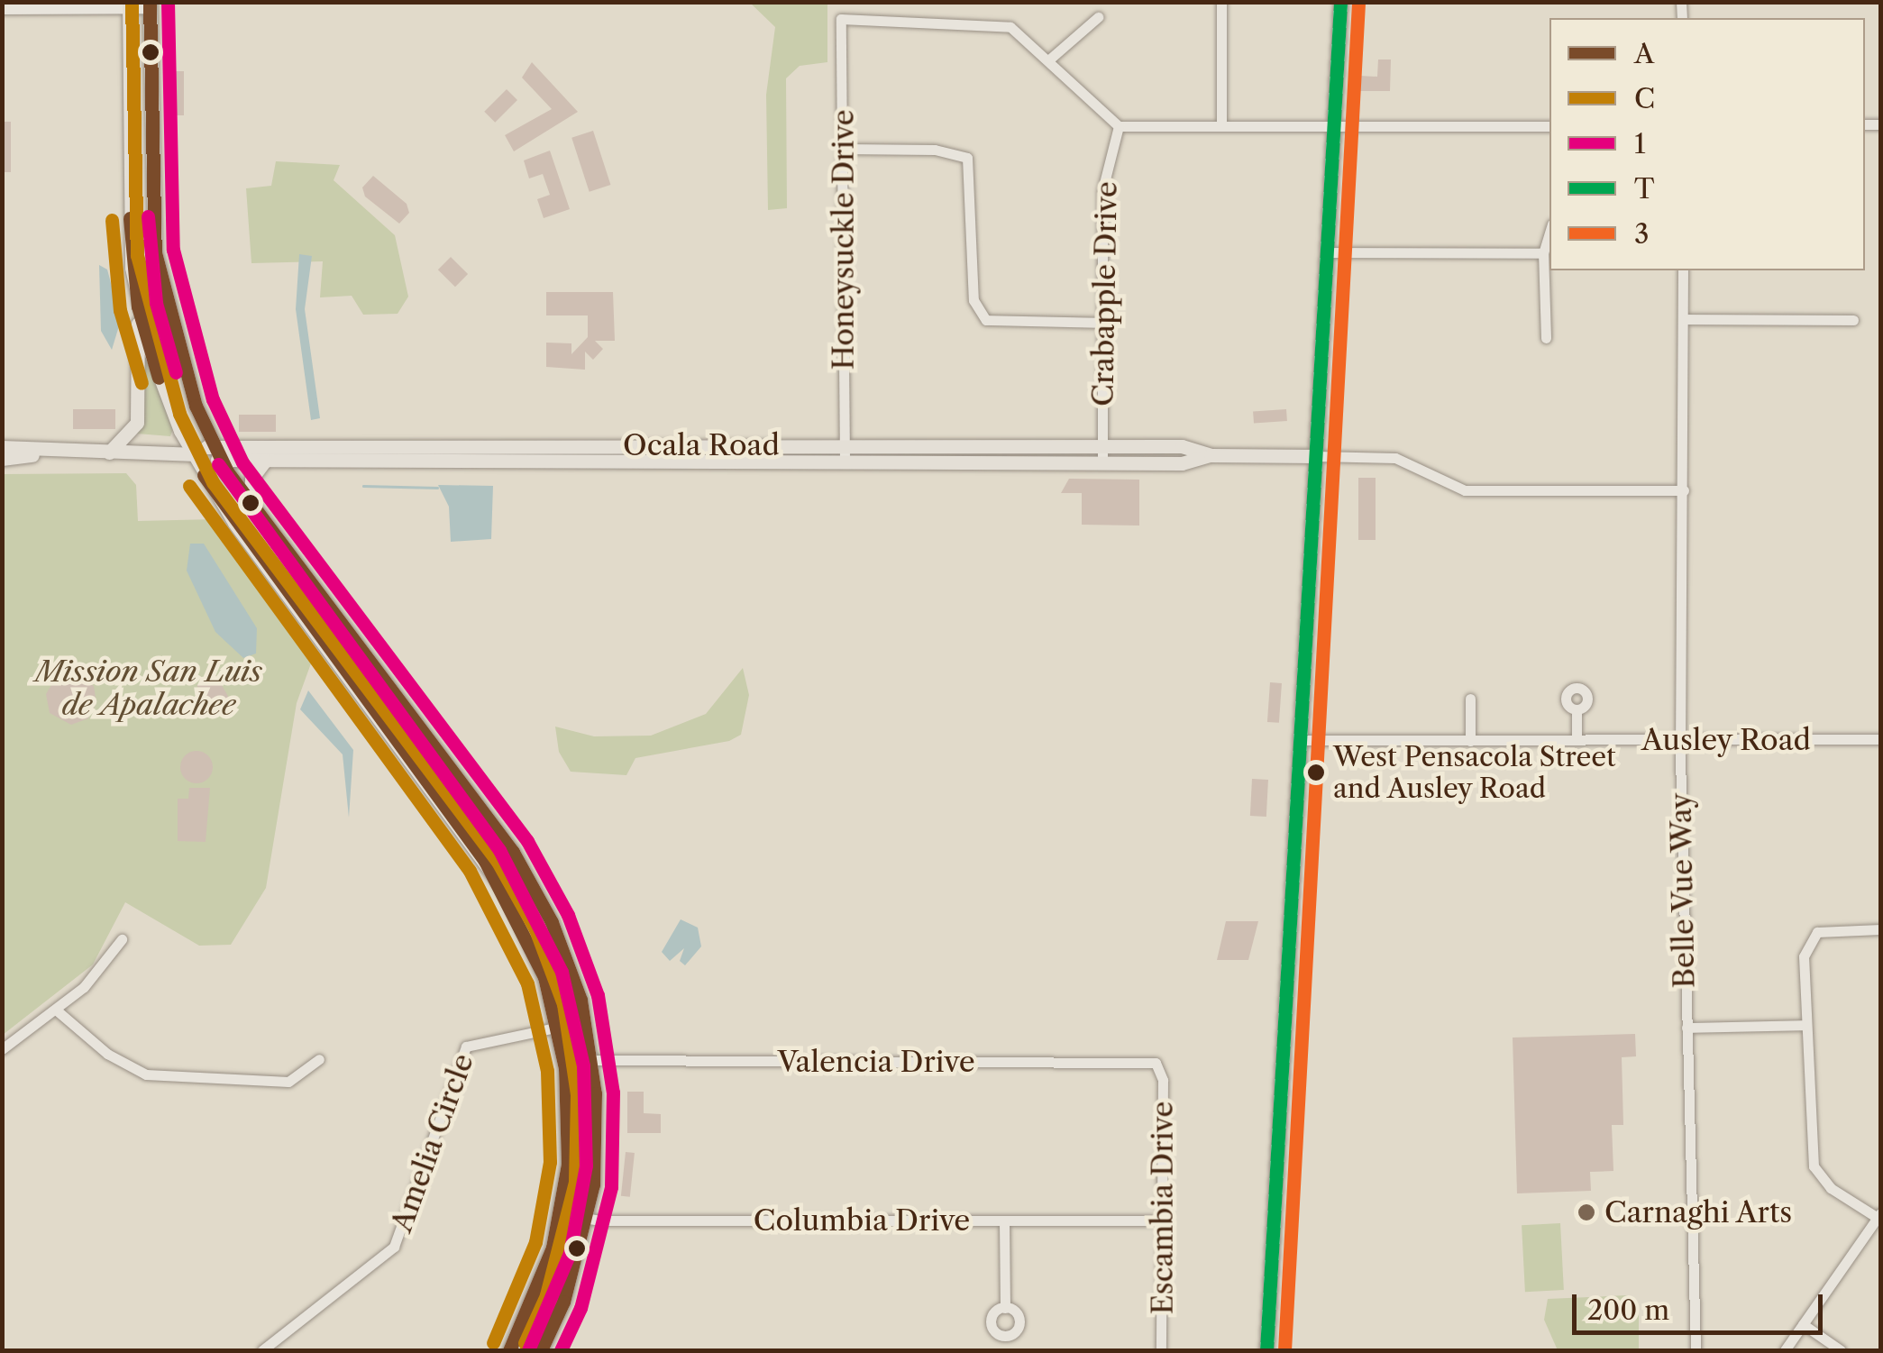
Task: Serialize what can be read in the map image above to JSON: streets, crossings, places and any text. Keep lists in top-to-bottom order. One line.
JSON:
{"streets":{"main road":["Ocala Road"],"street":["Honeysuckle Drive","Crabapple Drive","Ausley Road","Belle Vue Way","Valencia Drive","Amelia Circle","Escambia Drive","Columbia Drive"]},"crossings":[["Honeysuckle Drive","Ocala Road"],["Crabapple Drive","Ocala Road"],["Ausley Road","Belle Vue Way"],["Valencia Drive","Escambia Drive"],["Escambia Drive","Columbia Drive"]],"parks":["Mission San Luis de Apalachee"],"places":["West Pensacola Street and Ausley Road","Carnaghi Arts"],"lines":["transit line A","transit line C","transit line 1","transit line T","transit line 3"],"legend":["A","C","1","T","3"],"scale_bar":"200 m"}
